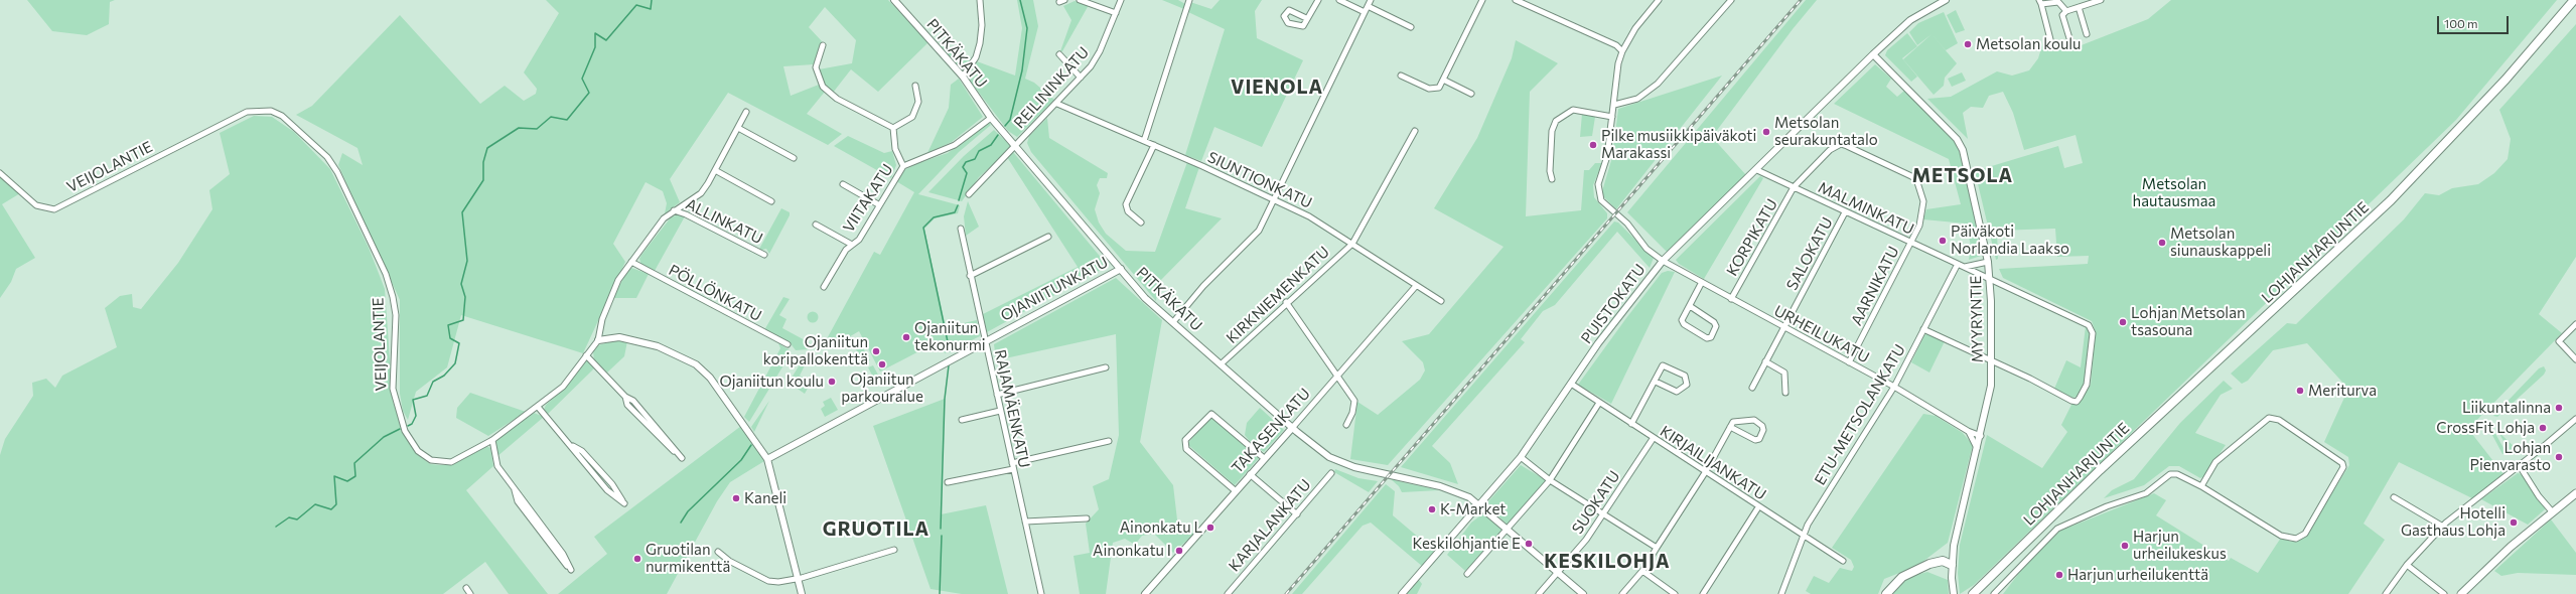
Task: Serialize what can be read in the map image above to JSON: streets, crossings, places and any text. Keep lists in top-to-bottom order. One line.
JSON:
{"streets":{"highway":["LOHJANHARJUNTIE"],"street":["PITKÄKATU","REILININKATU","VEIJOLANTIE","SIUNTIONKATU","VIITAKATU","MALMINKATU","ALLINKATU","KORPIKATU","SALOKATU","AARNIKATU","OJANIITUNKATU","PÖLLÖNKATU","KIRKNIEMENKATU","PUISTOKATU","MYYRYNTIE","URHEILUKATU","RAJAMÄENKATU","ETU-METSOLANKATU","TAKASENKATU","KIRJAILIJANKATU","SUOKATU","KARJALANKATU"]},"crossings":[["PITKÄKATU","REILININKATU"],["PITKÄKATU","VIITAKATU"],["PITKÄKATU","OJANIITUNKATU"],["PITKÄKATU","KIRKNIEMENKATU"],["PITKÄKATU","PUISTOKATU"],["PITKÄKATU","TAKASENKATU"],["PITKÄKATU","SUOKATU"],["REILININKATU","SIUNTIONKATU"],["SIUNTIONKATU","KIRKNIEMENKATU"],["SIUNTIONKATU","TAKASENKATU"],["MALMINKATU","KORPIKATU"],["MALMINKATU","SALOKATU"],["MALMINKATU","AARNIKATU"],["MALMINKATU","PUISTOKATU"],["MALMINKATU","MYYRYNTIE"],["MALMINKATU","ETU-METSOLANKATU"],["KORPIKATU","AARNIKATU"],["KORPIKATU","URHEILUKATU"],["SALOKATU","URHEILUKATU"],["AARNIKATU","URHEILUKATU"],["OJANIITUNKATU","RAJAMÄENKATU"],["PUISTOKATU","MYYRYNTIE"],["PUISTOKATU","URHEILUKATU"],["PUISTOKATU","KIRJAILIJANKATU"],["MYYRYNTIE","URHEILUKATU"],["URHEILUKATU","ETU-METSOLANKATU"],["ETU-METSOLANKATU","KIRJAILIJANKATU"],["KIRJAILIJANKATU","SUOKATU"]],"districts":["VIENOLA","METSOLA","GRUOTILA","KESKILOHJA"],"parks":["Metsolan hautausmaa"],"places":["Metsolan koulu","Metsolan seurakuntatalo","Pilke musiikkipäiväkoti Marakassi","Päiväkoti Norlandia Laakso","Metsolan siunauskappeli","Lohjan Metsolan tsasouna","Ojaniitun tekonurmi","Ojaniitun koripallokenttä","Ojaniitun parkouralue","Ojaniitun koulu","Meriturva","Liikuntalinna","CrossFit Lohja","Lohjan Pienvarasto","Kaneli","K-Market","Hotelli Gasthaus Lohja","Ainonkatu L","Keskilohjantie E","Harjun urheilukeskus","Ainonkatu I","Gruotilan nurmikenttä","Harjun urheilukenttä"],"scale_bar":"100 m"}
